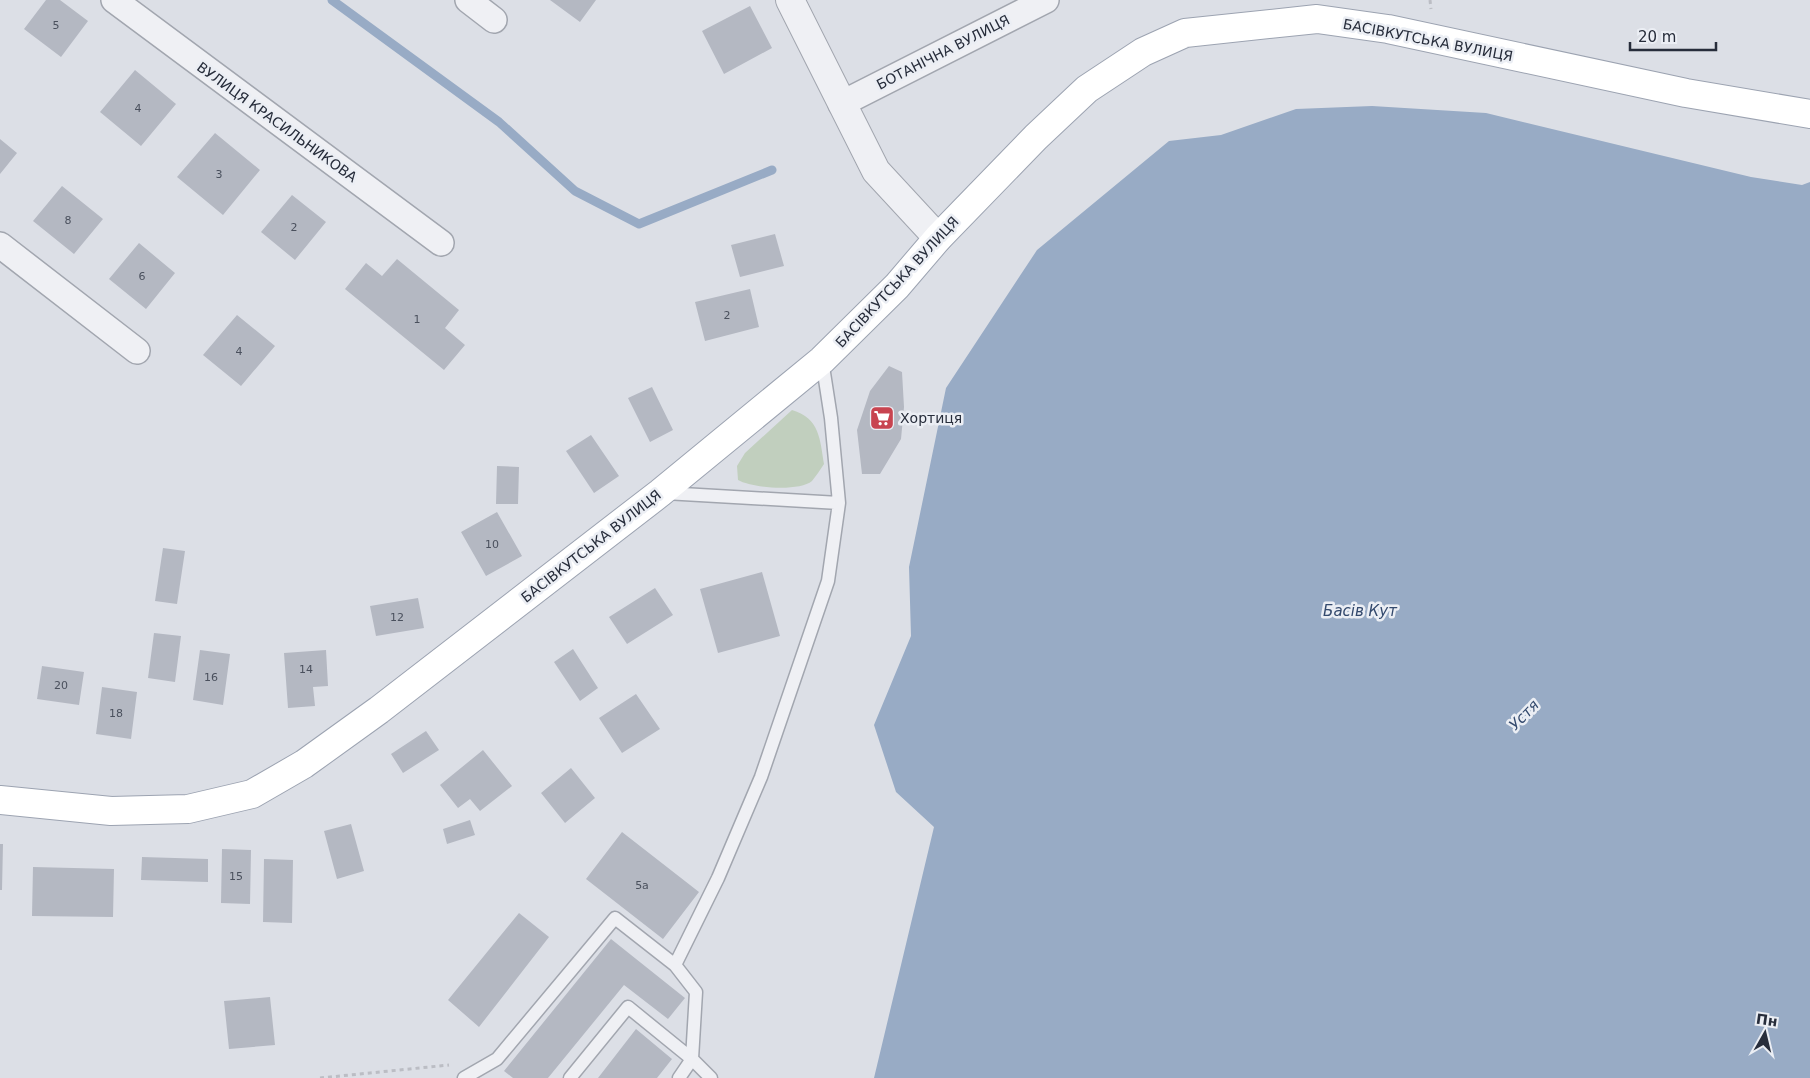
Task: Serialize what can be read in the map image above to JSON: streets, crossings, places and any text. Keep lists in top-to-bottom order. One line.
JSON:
{"streets":{"main road":["БАСІВКУТСЬКА ВУЛИЦЯ"],"street":["БОТАНІЧНА ВУЛИЦЯ","ВУЛИЦЯ КРАСИЛЬНИКОВА"]},"water":["Басів Кут","Устя"],"places":{"supermarket":["Хортиця"]},"house_numbers":["5","4","3","8","2","6","2","1","4","10","12","14","16","20","18","15","5а"],"scale_bar":"20 m","north":"top"}
